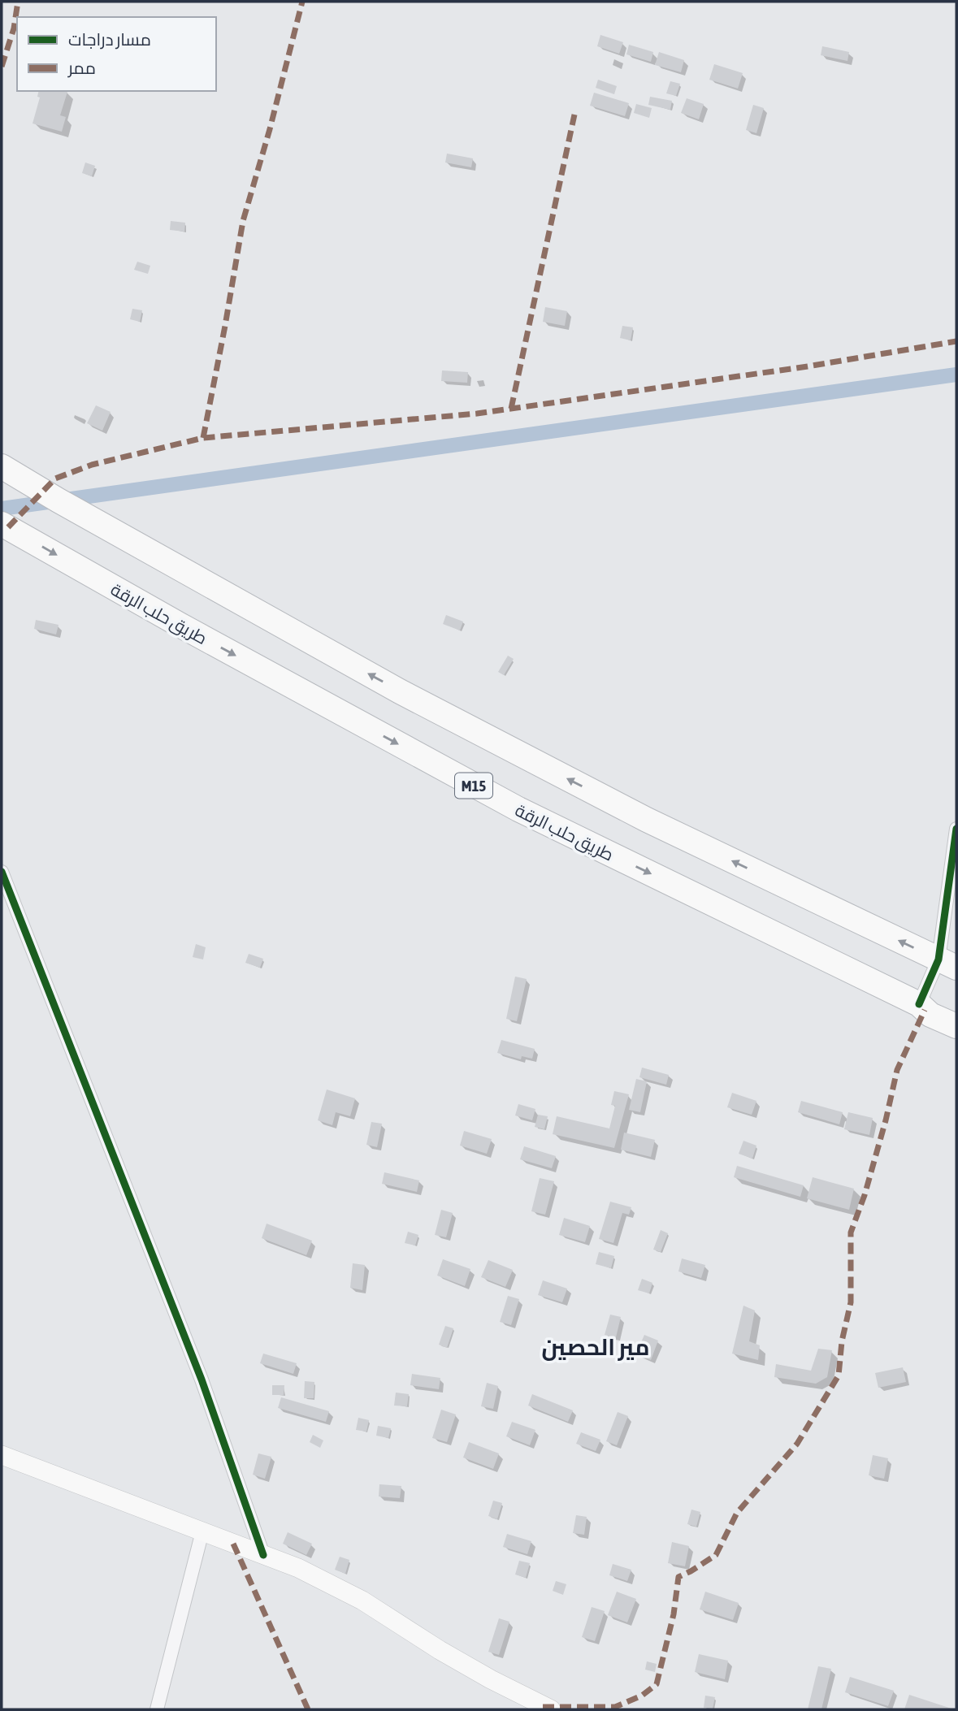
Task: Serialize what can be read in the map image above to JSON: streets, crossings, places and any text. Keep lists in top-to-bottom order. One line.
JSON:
{"streets":{"highway":["طريق حلب الرقة","M15"]},"districts":["مير الحصين"],"legend":["مسار دراجات","ممر"]}
